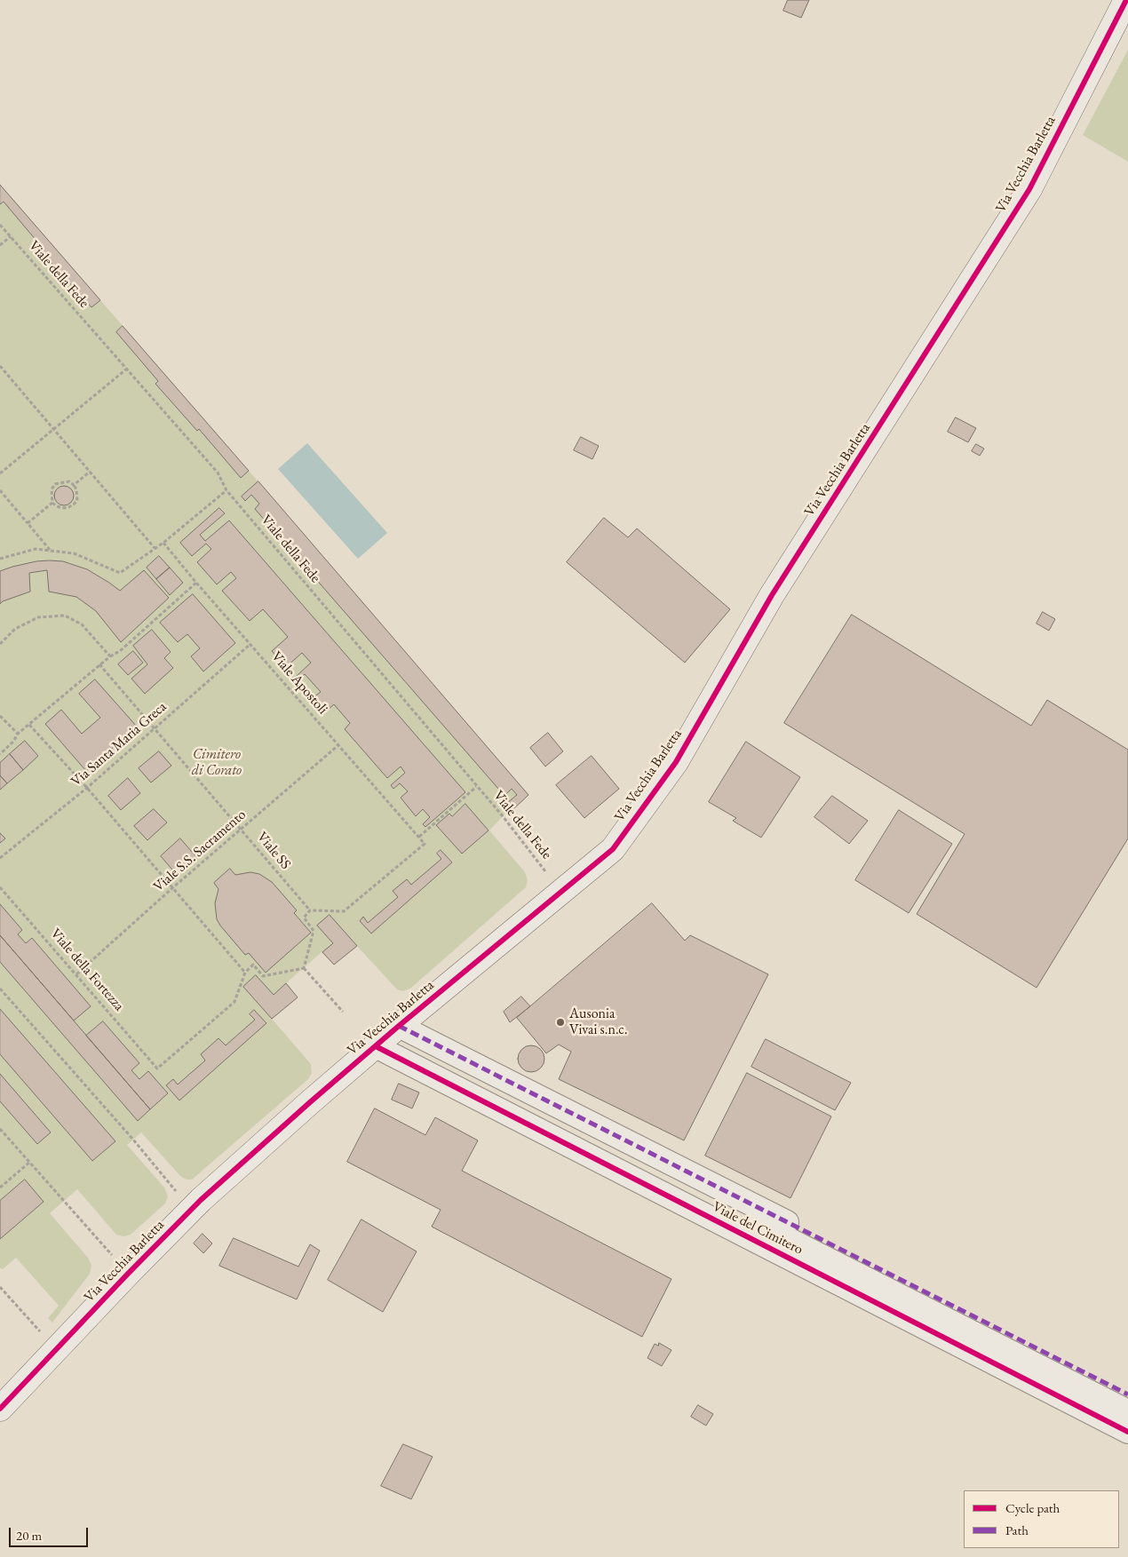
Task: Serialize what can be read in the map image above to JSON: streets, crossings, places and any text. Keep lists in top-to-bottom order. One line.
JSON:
{"streets":{"street":["Via Vecchia Barletta","Viale del Cimitero"],"path":["Viale della Fede","Viale Apostoli","Via Santa Maria Greca","Viale S.S. Sacramento","Viale SS","Viale della Fortezza"]},"crossings":[["Via Vecchia Barletta","Viale della Fede"],["Via Vecchia Barletta","Viale del Cimitero"],["Viale Apostoli","Via Santa Maria Greca"],["Viale Apostoli","Viale S.S. Sacramento"],["Via Santa Maria Greca","Viale SS"],["Viale S.S. Sacramento","Viale SS"],["Viale S.S. Sacramento","Viale della Fortezza"]],"parks":["Cimitero di Corato"],"places":["Ausonia Vivai s.n.c."],"legend":["Cycle path","Path"],"scale_bar":"20 m"}
